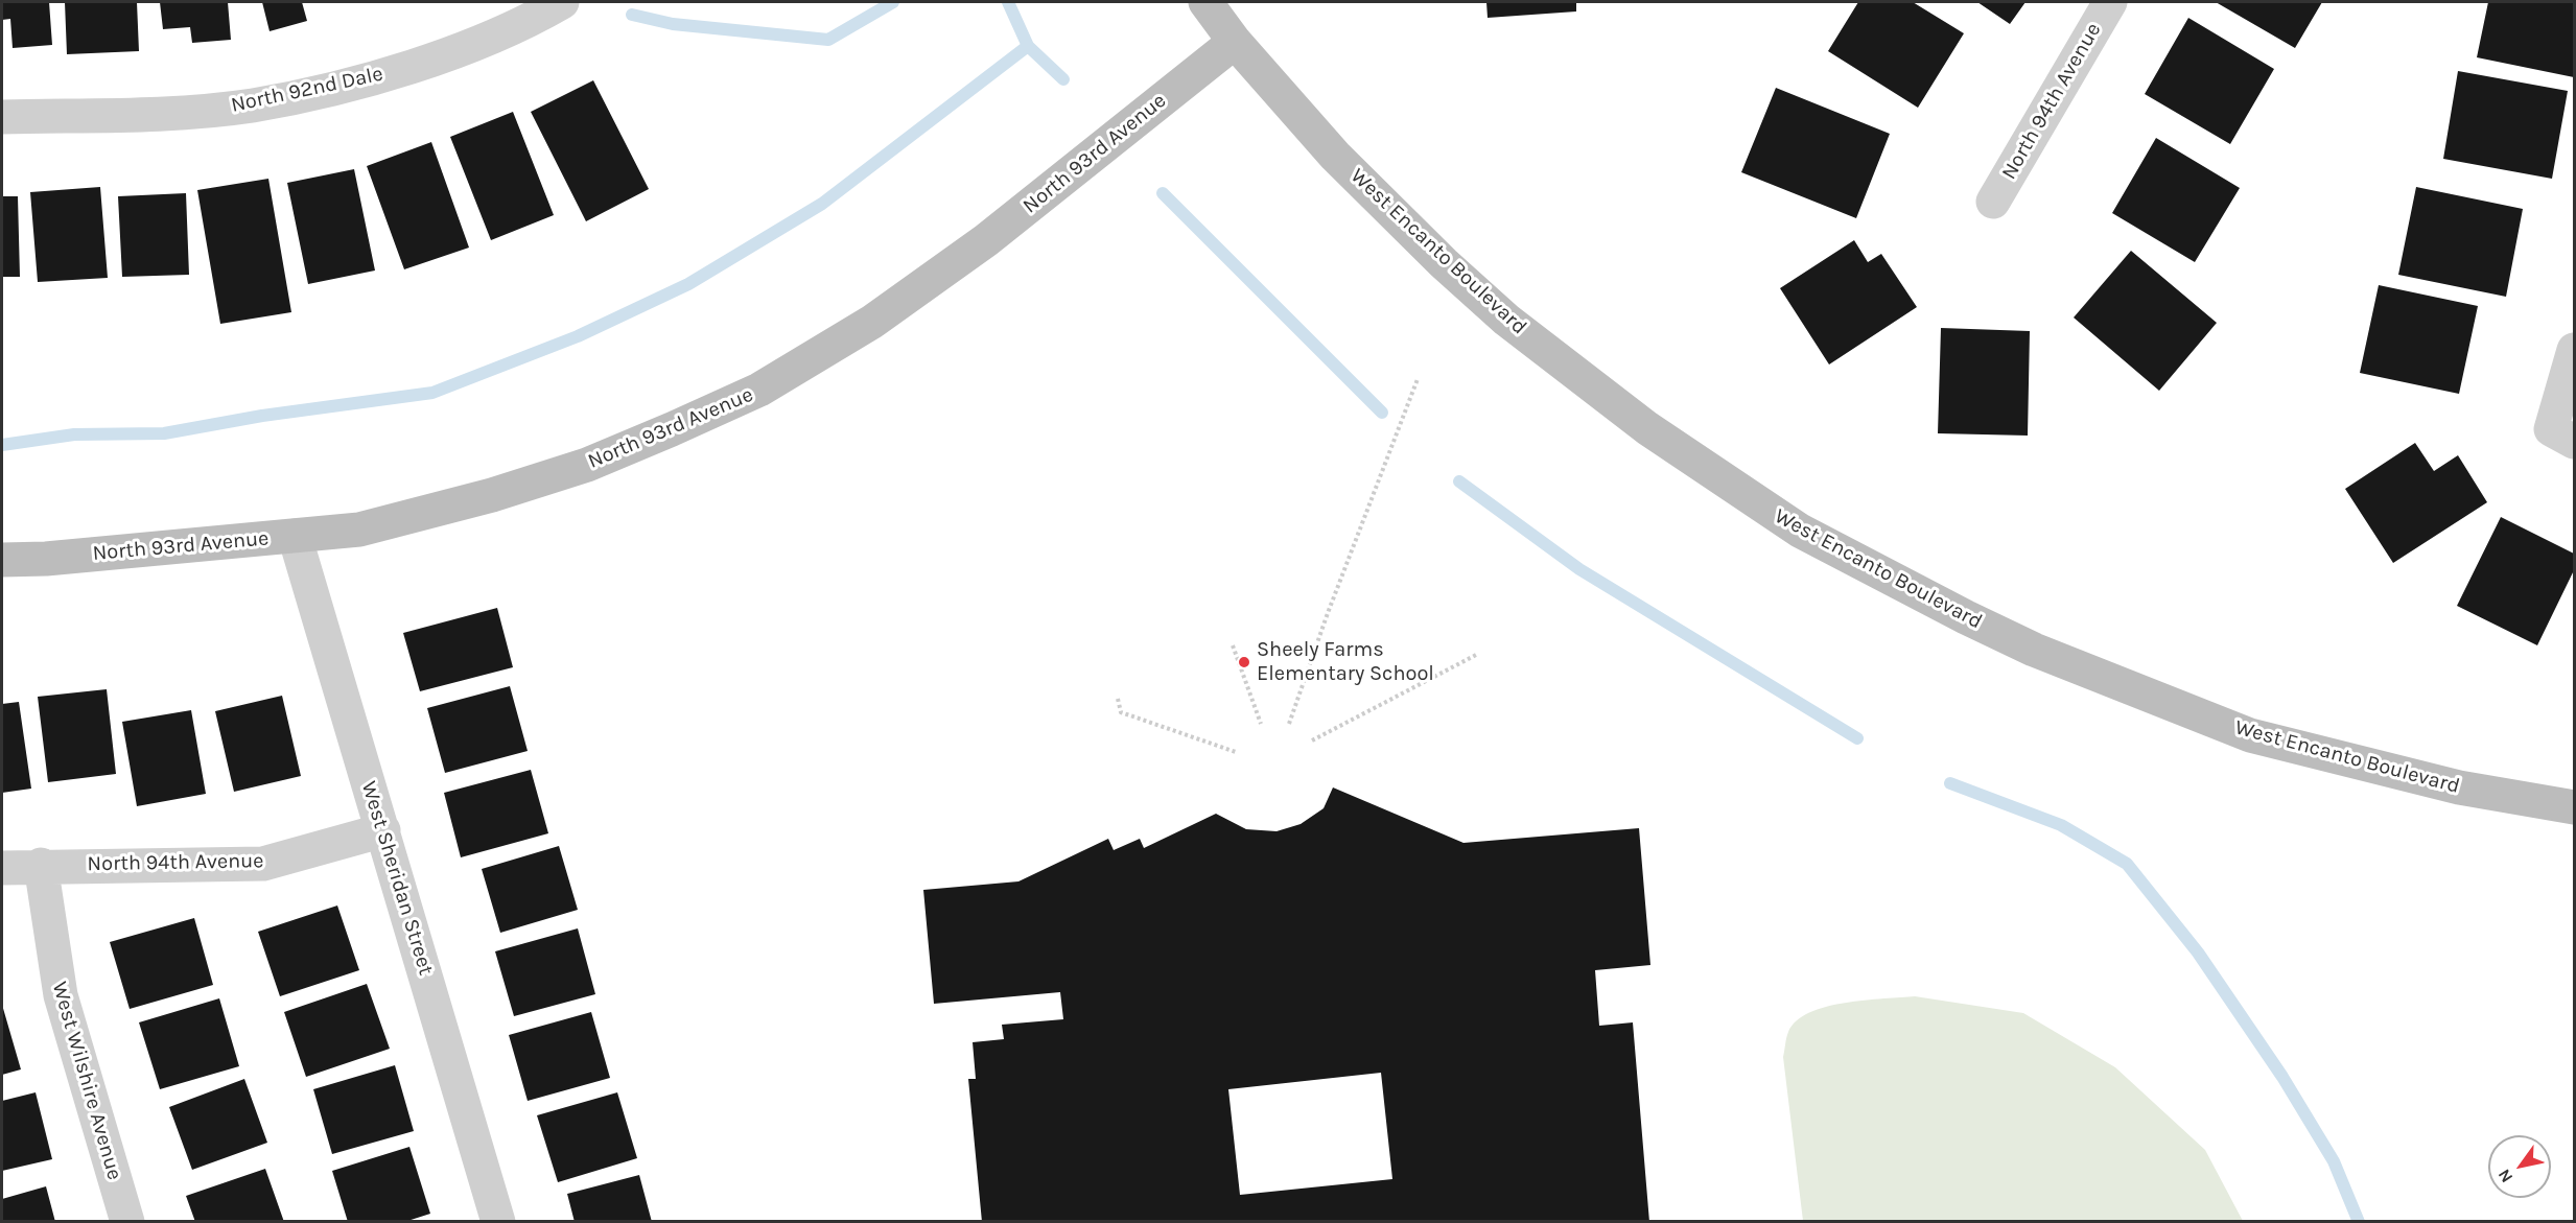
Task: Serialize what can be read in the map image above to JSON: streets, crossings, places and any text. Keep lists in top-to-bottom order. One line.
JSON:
{"streets":{"street":["North 92nd Dale","North 94th Avenue","North 93rd Avenue","West Encanto Boulevard","West Sheridan Street","West Wilshire Avenue"]},"crossings":[["North 94th Avenue","West Sheridan Street"],["North 94th Avenue","West Wilshire Avenue"],["North 93rd Avenue","West Encanto Boulevard"],["North 93rd Avenue","West Sheridan Street"]],"places":["Sheely Farms Elementary School"],"north":"bottom left"}
